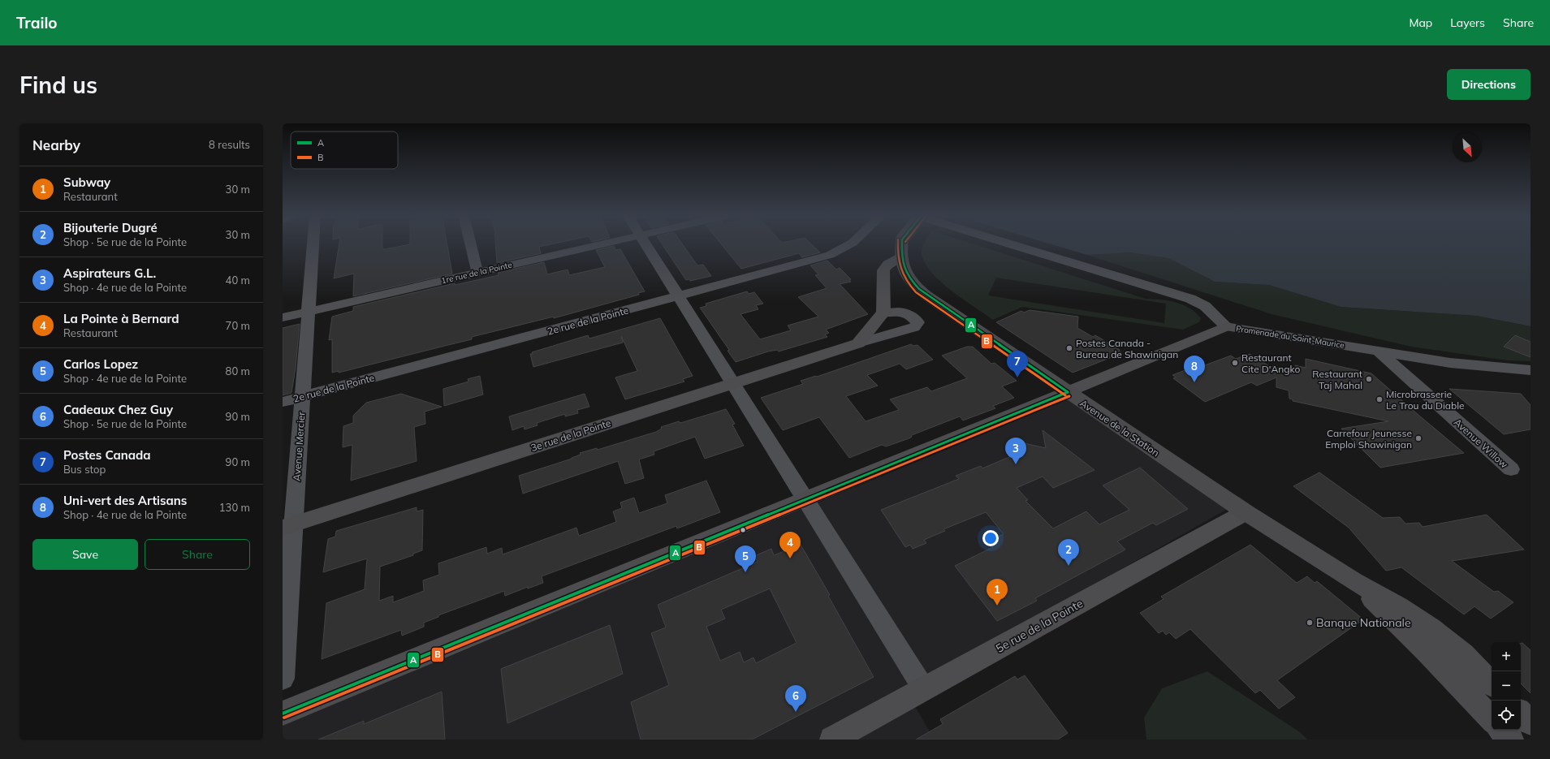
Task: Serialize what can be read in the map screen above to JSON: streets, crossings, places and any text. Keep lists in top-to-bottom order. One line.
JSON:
{"streets":{"main road":["Avenue de la Station"],"street":["1re rue de la Pointe","2e rue de la Pointe","Promenade du Saint-Maurice","3e rue de la Pointe","Avenue Willow","Avenue Mercier","5e rue de la Pointe"]},"crossings":[["1re rue de la Pointe","Avenue Mercier"],["2e rue de la Pointe","Avenue Mercier"],["Promenade du Saint-Maurice","Avenue Willow"],["Avenue de la Station","5e rue de la Pointe"],["3e rue de la Pointe","Avenue Mercier"]],"places":["Postes Canada - Bureau de Shawinigan","Restaurant Cite D'Angko","Restaurant Taj Mahal","Microbrasserie Le Trou du Diable","Carrefour Jeunesse Emploi Shawinigan","Banque Nationale"],"lines":["transit line A","transit line B"],"legend":["A","B"],"north":"bottom right","page":{"header":"Trailo","nav":["Map","Layers","Share"],"buttons":["Directions",["Save","Share"]],"title":"Find us","heading":["Nearby","8 results"],"list":[{"mark":"1","name":"Subway","note":"Restaurant","value":"30 m"},{"mark":"2","name":"Bijouterie Dugré","note":"Shop · 5e rue de la Pointe","value":"30 m"},{"mark":"3","name":"Aspirateurs G.L.","note":"Shop · 4e rue de la Pointe","value":"40 m"},{"mark":"4","name":"La Pointe à Bernard","note":"Restaurant","value":"70 m"},{"mark":"5","name":"Carlos Lopez","note":"Shop · 4e rue de la Pointe","value":"80 m"},{"mark":"6","name":"Cadeaux Chez Guy","note":"Shop · 5e rue de la Pointe","value":"90 m"},{"mark":"7","name":"Postes Canada","note":"Bus stop","value":"90 m"},{"mark":"8","name":"Uni-vert des Artisans","note":"Shop · 4e rue de la Pointe","value":"130 m"}],"pins":["7","8","3","4","2","5","1","6"],"map_buttons":["+","−"]}}
